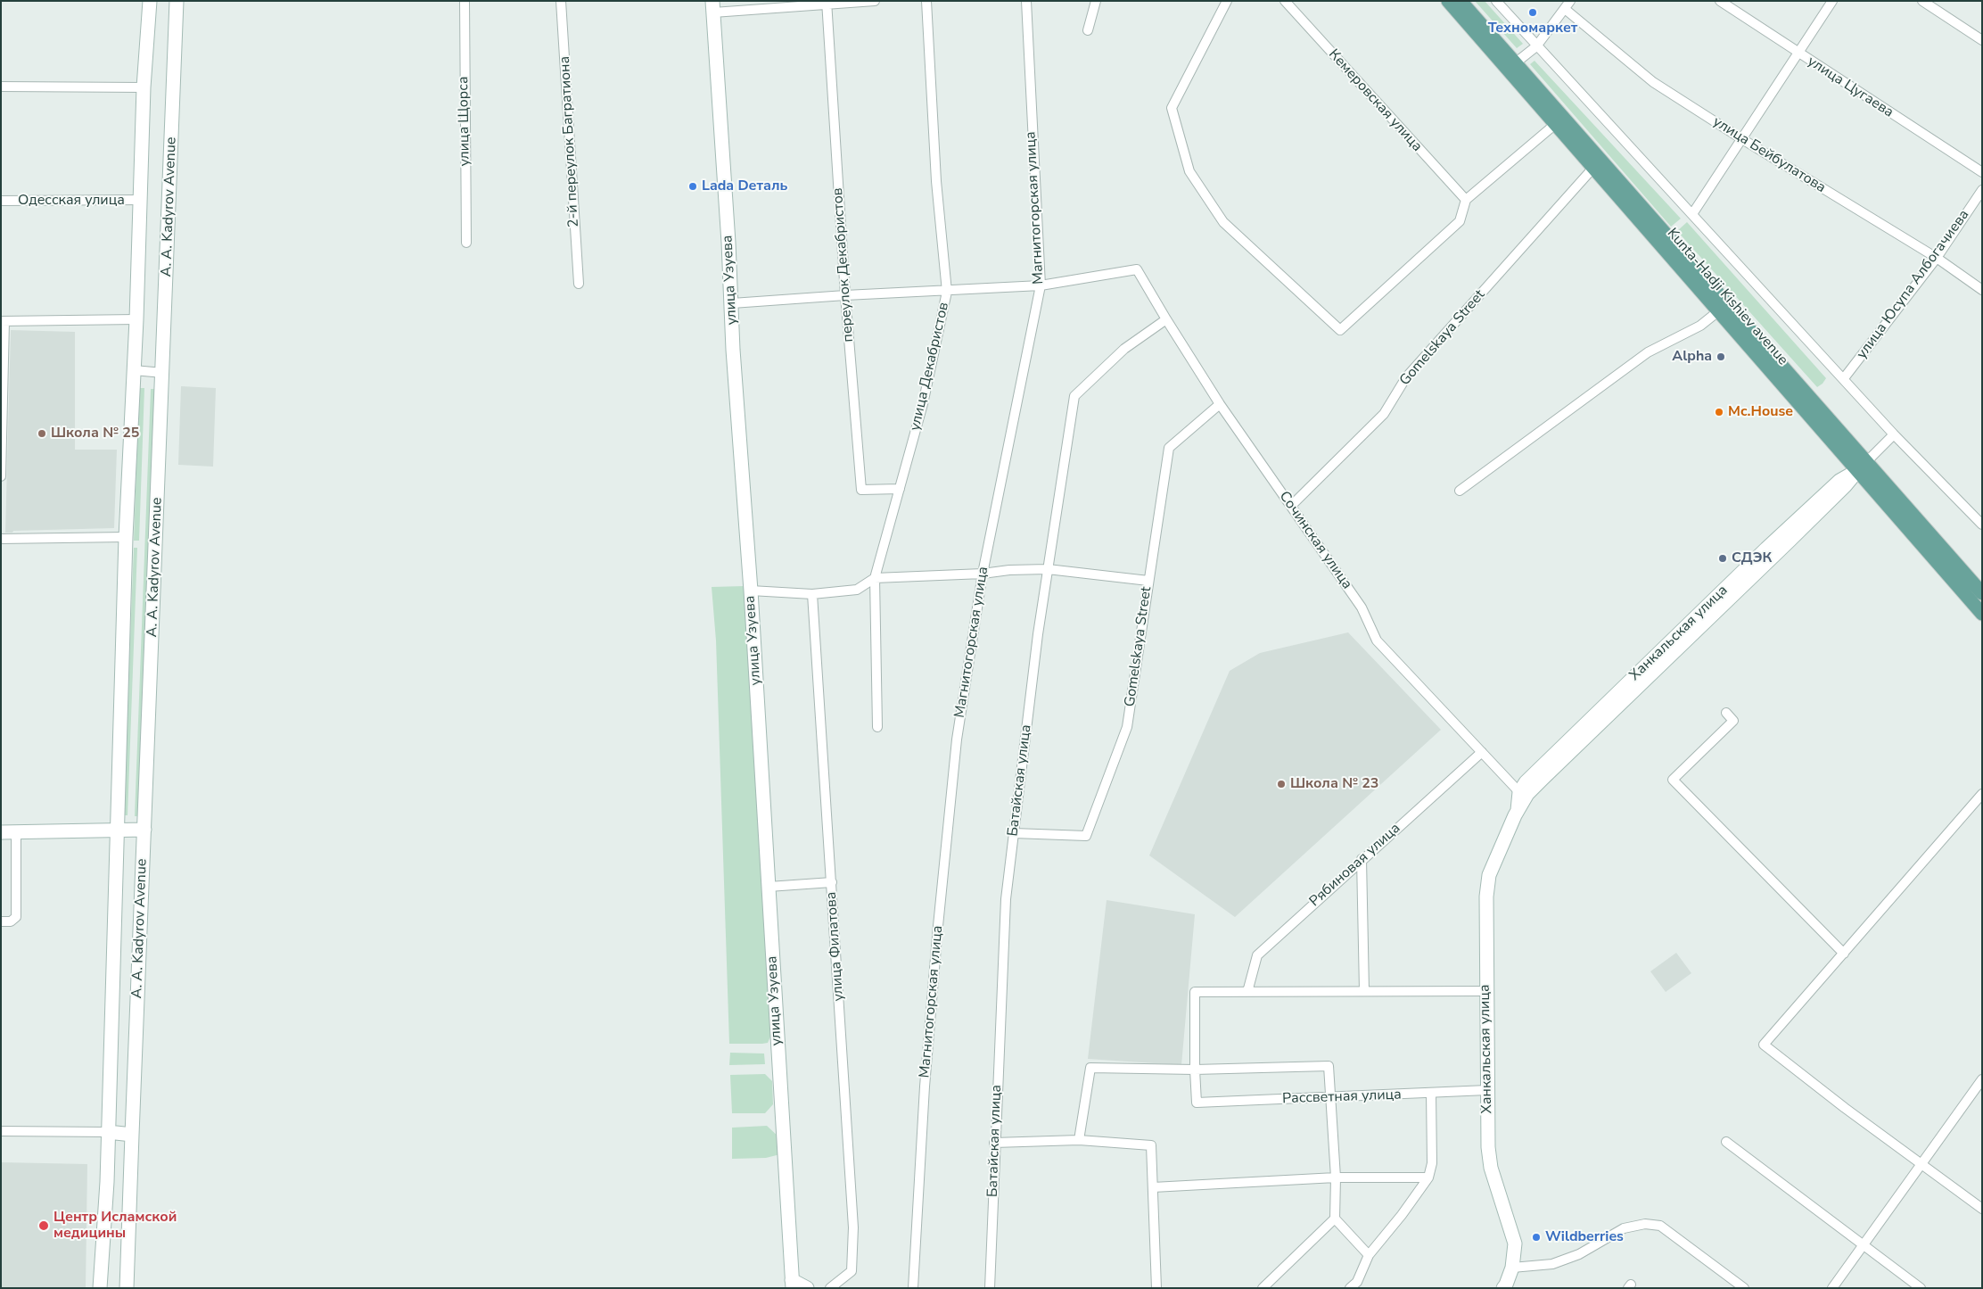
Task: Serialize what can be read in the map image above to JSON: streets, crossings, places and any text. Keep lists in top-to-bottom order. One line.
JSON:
{"streets":{"main road":["Kunta-Hadji Kishiev avenue"],"street":["улица Цугаева","Кемеровская улица","улица Щорса","2-й переулок Багратиона","улица Бейбулатова","Одесская улица","A. A. Kadyrov Avenue","Магнитогорская улица","переулок Декабристов","улица Узуева","улица Юсупа Албогачиева","Gomelskaya Street","улица Декабристов","Сочинская улица","Ханкальская улица","Батайская улица","Рябиновая улица","улица Филатова","Рассветная улица"]},"crossings":[["улица Бейбулатова","улица Юсупа Албогачиева"],["Одесская улица","A. A. Kadyrov Avenue"],["Магнитогорская улица","Сочинская улица"],["переулок Декабристов","улица Декабристов"],["Kunta-Hadji Kishiev avenue","Gomelskaya Street"],["Kunta-Hadji Kishiev avenue","Ханкальская улица"],["Gomelskaya Street","Сочинская улица"],["Gomelskaya Street","Батайская улица"],["Сочинская улица","Ханкальская улица"],["Сочинская улица","Батайская улица"],["Сочинская улица","Рябиновая улица"],["Ханкальская улица","Рассветная улица"]],"places":["Техномаркет","Lada Dеталь","Alpha","Mc.House","Школа № 25","СДЭК","Школа № 23","Центр Исламской медицины","Wildberries"]}
